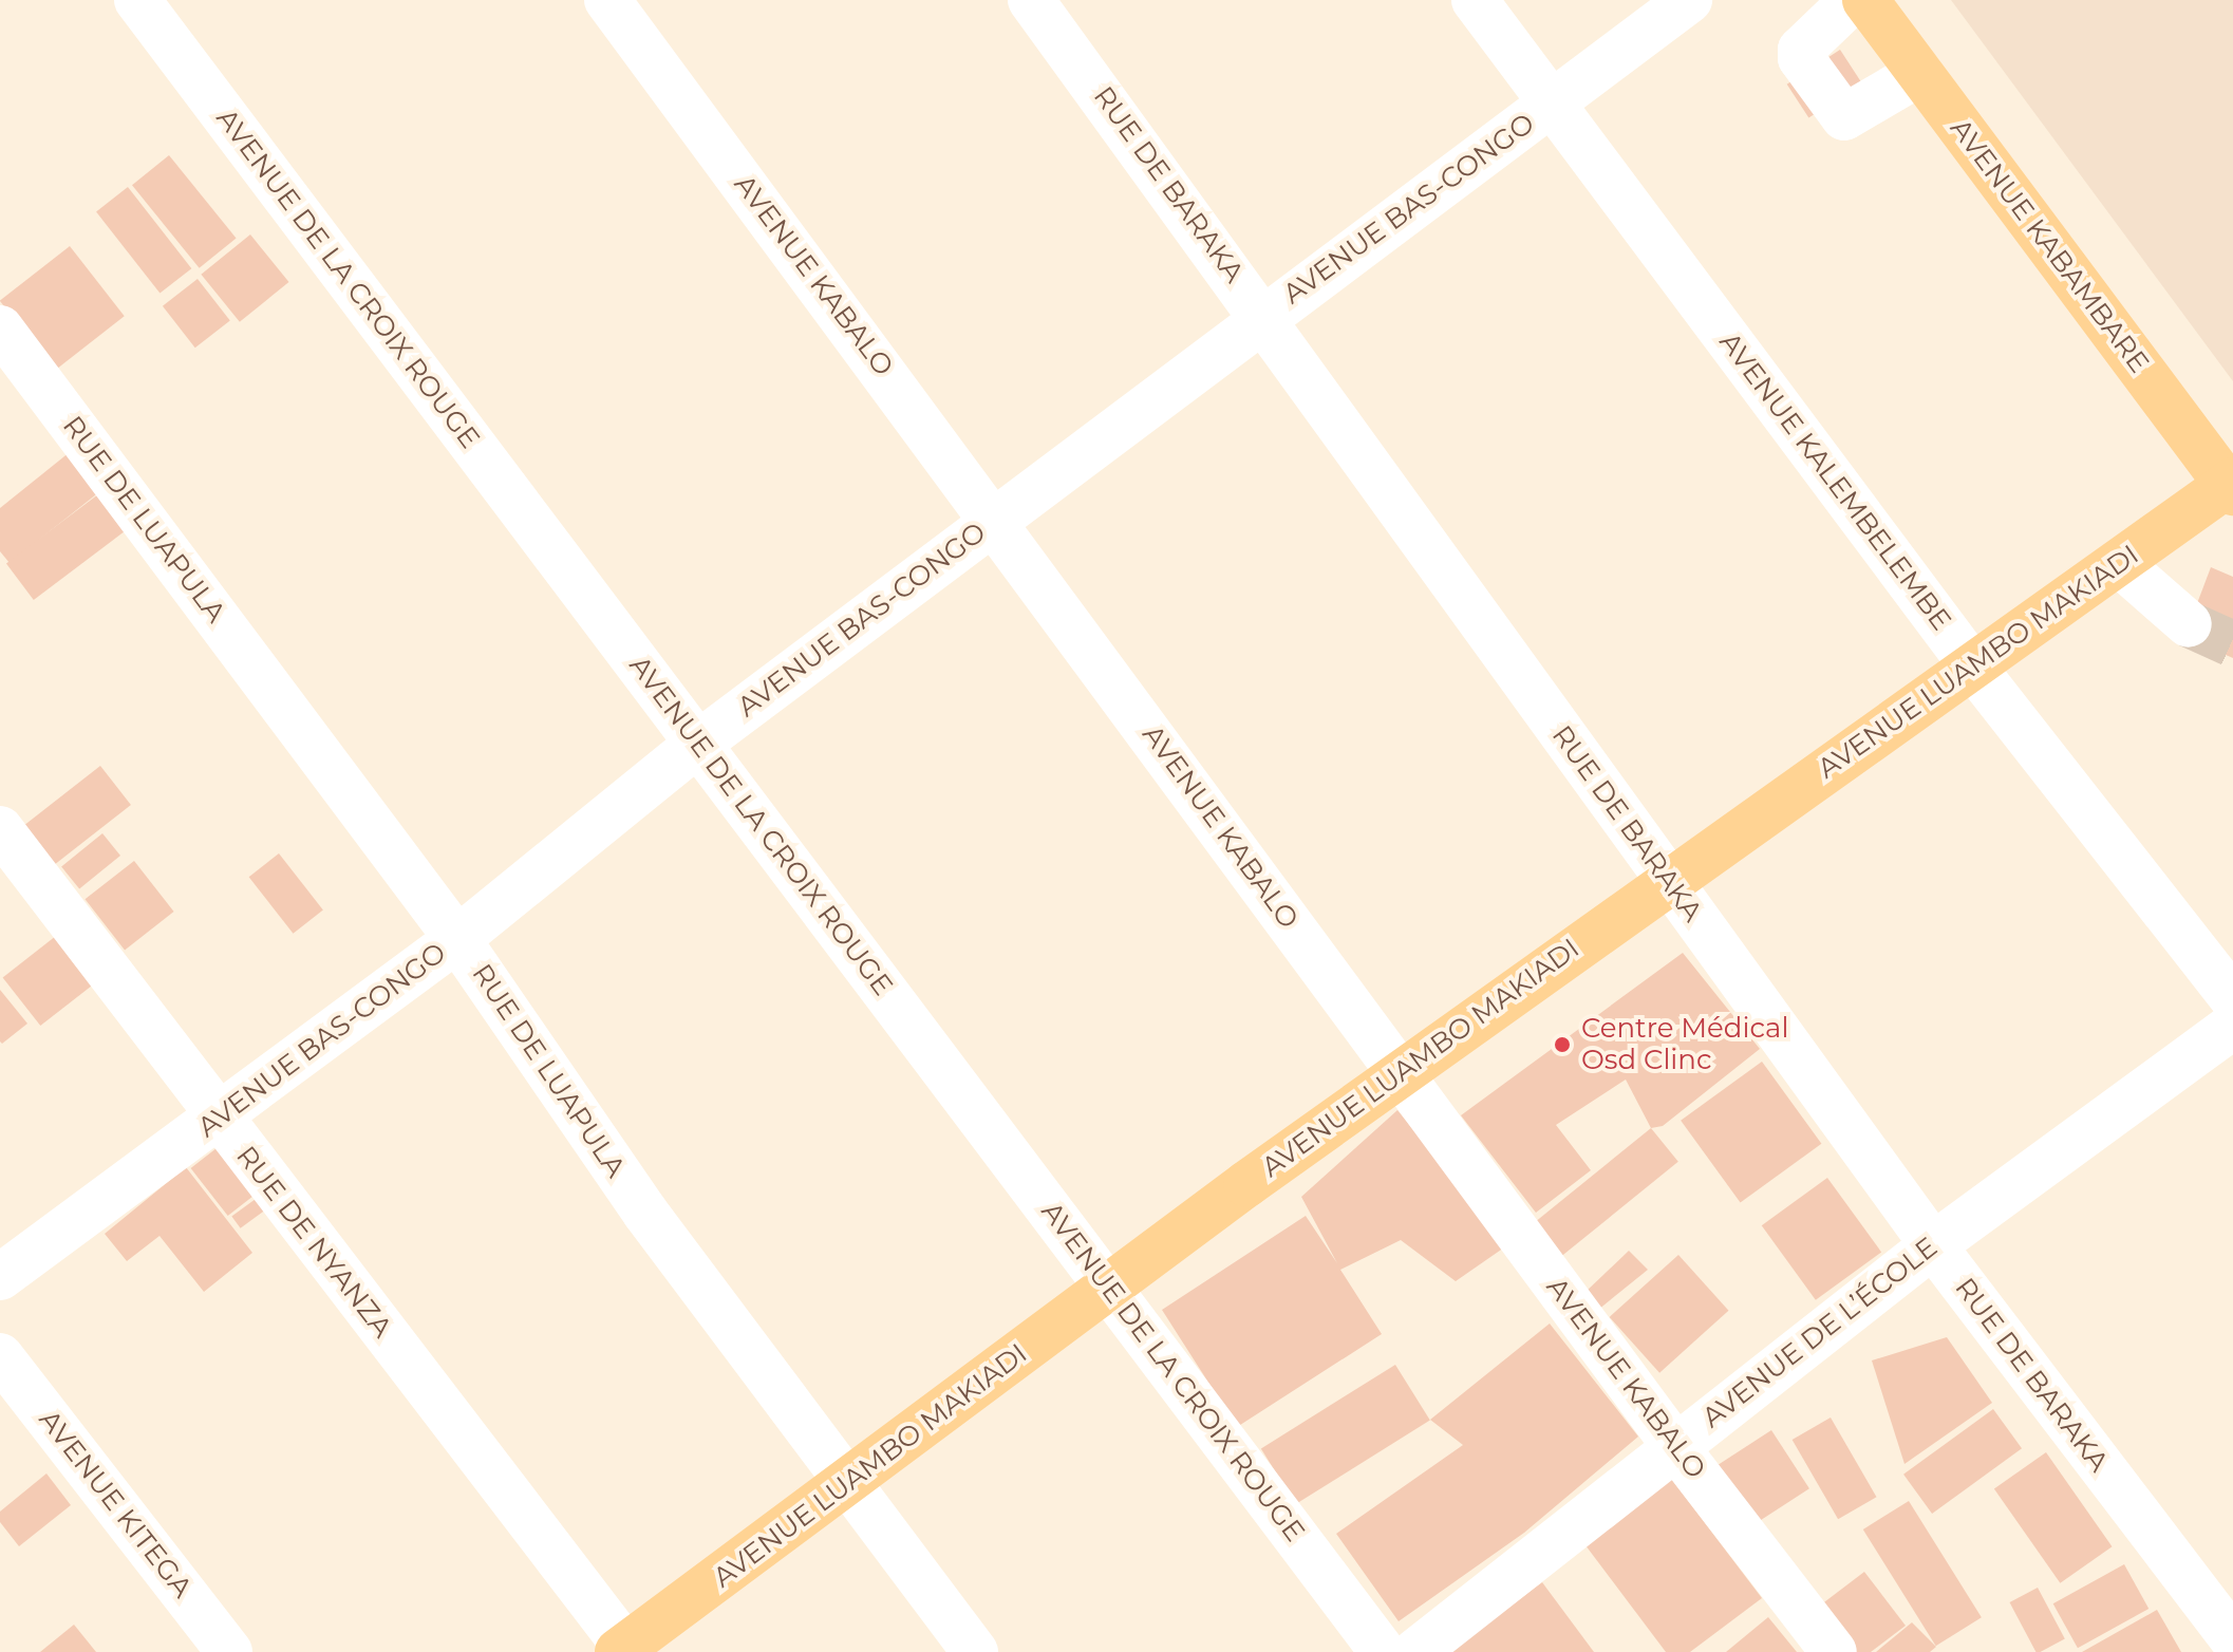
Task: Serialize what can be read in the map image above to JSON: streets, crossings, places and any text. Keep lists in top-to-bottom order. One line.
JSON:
{"streets":{"main road":["AVENUE KABAMBARE","AVENUE LUAMBO MAKIADI"],"street":["RUE DE BARAKA","AVENUE BAS-CONGO","AVENUE KABALO","AVENUE DE LA CROIX ROUGE","AVENUE KALEMBELEMBE","RUE DE LUAPULA","RUE DE NYANZA","AVENUE DE L’ÉCOLE","AVENUE KITEGA"]},"crossings":[["RUE DE BARAKA","AVENUE BAS-CONGO"],["RUE DE BARAKA","AVENUE LUAMBO MAKIADI"],["RUE DE BARAKA","AVENUE DE L’ÉCOLE"],["AVENUE BAS-CONGO","AVENUE KABALO"],["AVENUE BAS-CONGO","AVENUE DE LA CROIX ROUGE"],["AVENUE BAS-CONGO","AVENUE KALEMBELEMBE"],["AVENUE BAS-CONGO","RUE DE LUAPULA"],["AVENUE BAS-CONGO","RUE DE NYANZA"],["AVENUE KABAMBARE","AVENUE LUAMBO MAKIADI"],["AVENUE KABALO","AVENUE LUAMBO MAKIADI"],["AVENUE KABALO","AVENUE DE L’ÉCOLE"],["AVENUE DE LA CROIX ROUGE","AVENUE LUAMBO MAKIADI"],["AVENUE KALEMBELEMBE","AVENUE LUAMBO MAKIADI"],["RUE DE LUAPULA","AVENUE LUAMBO MAKIADI"],["AVENUE LUAMBO MAKIADI","RUE DE NYANZA"]],"places":["Centre Médical Osd Clinc"]}
